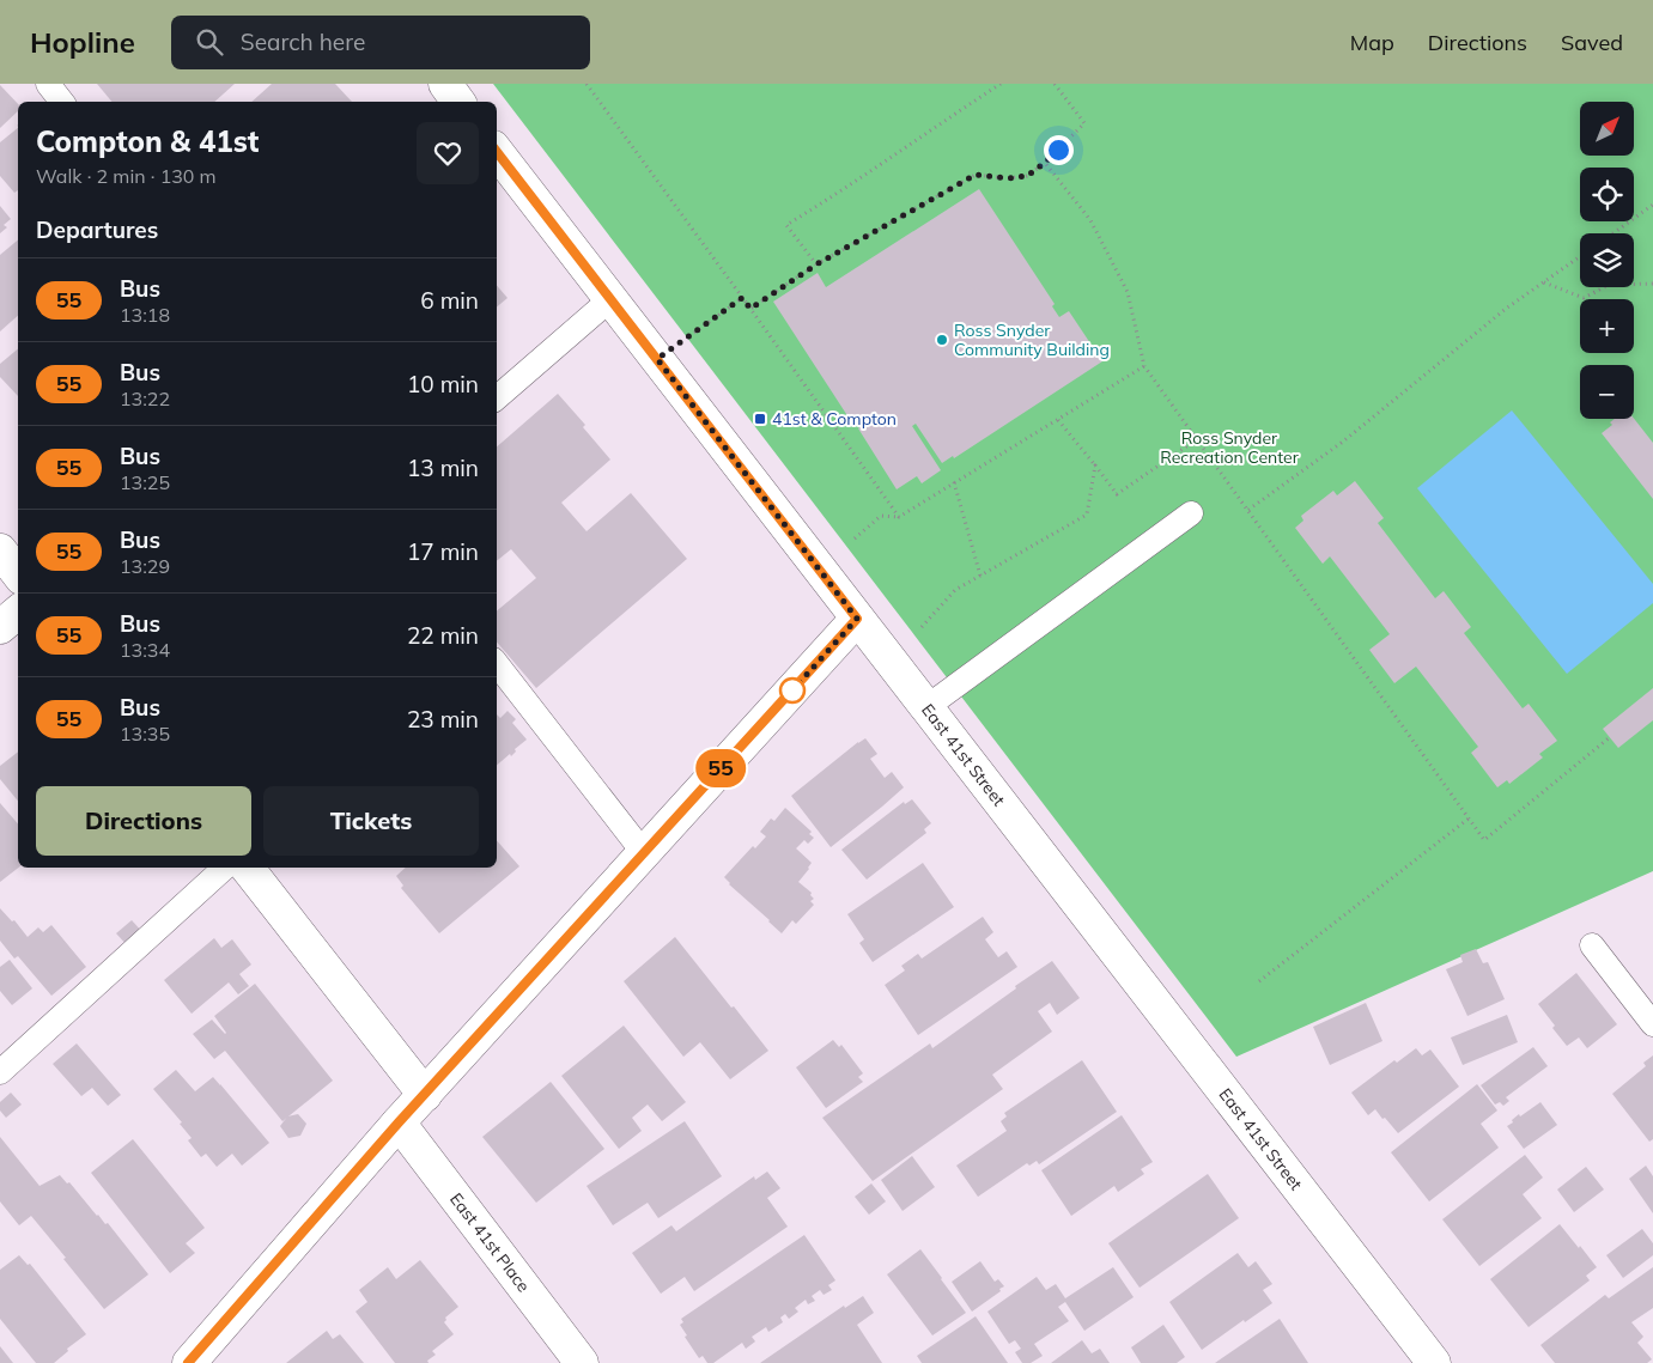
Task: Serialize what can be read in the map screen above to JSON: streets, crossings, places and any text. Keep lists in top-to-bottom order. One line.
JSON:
{"streets":{"street":["East 41st Street","East 41st Place"]},"parks":["Ross Snyder Recreation Center"],"places":{"other":["Ross Snyder Community Building"],"transit":["41st & Compton"]},"lines":["bus line 55"],"north":"top right","page":{"header":"Hopline","search":"Search here","nav":["Map","Directions","Saved"],"on_map":"55","map_buttons":["+","−"],"heading":[["Compton & 41st","Walk · 2 min · 130 m"],"Departures"],"list":[{"mark":"55","name":"Bus","note":"13:18","value":"6 min"},{"mark":"55","name":"Bus","note":"13:22","value":"10 min"},{"mark":"55","name":"Bus","note":"13:25","value":"13 min"},{"mark":"55","name":"Bus","note":"13:29","value":"17 min"},{"mark":"55","name":"Bus","note":"13:34","value":"22 min"},{"mark":"55","name":"Bus","note":"13:35","value":"23 min"}],"buttons":["Directions","Tickets"]}}
